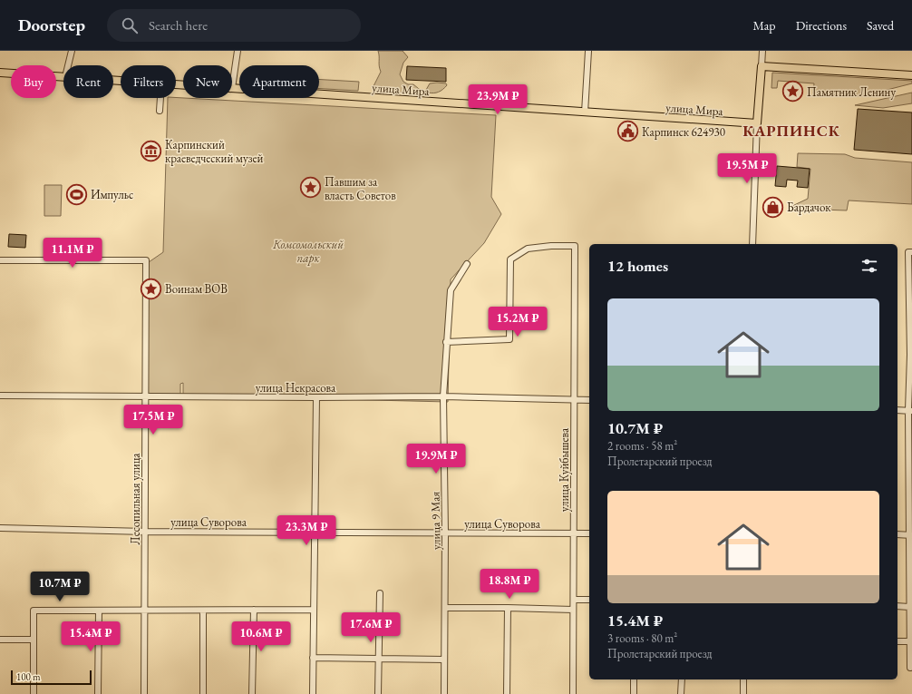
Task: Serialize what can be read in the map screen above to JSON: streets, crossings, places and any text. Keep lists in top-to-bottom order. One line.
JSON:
{"streets":{"main road":["улица Мира"],"street":["улица Некрасова","улица Куйбышева","Лесопильная улица","улица 9 Мая","улица Суворова"]},"crossings":[["улица Некрасова","улица Куйбышева"],["улица Некрасова","Лесопильная улица"],["улица Некрасова","улица 9 Мая"],["улица Куйбышева","улица 9 Мая"],["улица Куйбышева","улица Суворова"],["Лесопильная улица","улица Суворова"],["улица 9 Мая","улица Суворова"]],"districts":["КАРПИНСК"],"parks":["Комсомольский парк"],"places":{"place":["Памятник Ленину","Павшим за власть Советов","Воинам ВОВ"],"public building":["Карпинск 624930"],"museum":["Карпинский краеведческий музей"],"sports":["Импульс"],"shop":["Бардачок"]},"scale_bar":"100 m","page":{"header":"Doorstep","search":"Search here","nav":["Map","Directions","Saved"],"chip":["Buy","Rent","Filters","New","Apartment"],"price":["23.9M ₽","19.5M ₽","11.1M ₽","15.2M ₽","17.5M ₽","19.9M ₽","23.3M ₽","18.8M ₽","10.7M ₽","17.6M ₽","15.4M ₽","10.6M ₽"],"heading":"12 homes","list":[{"name":"10.7M ₽","note":"2 rooms · 58 m² · Пролетарский проезд"},{"name":"15.4M ₽","note":"3 rooms · 80 m² · Пролетарский проезд"}],"scale":"100 m"}}
